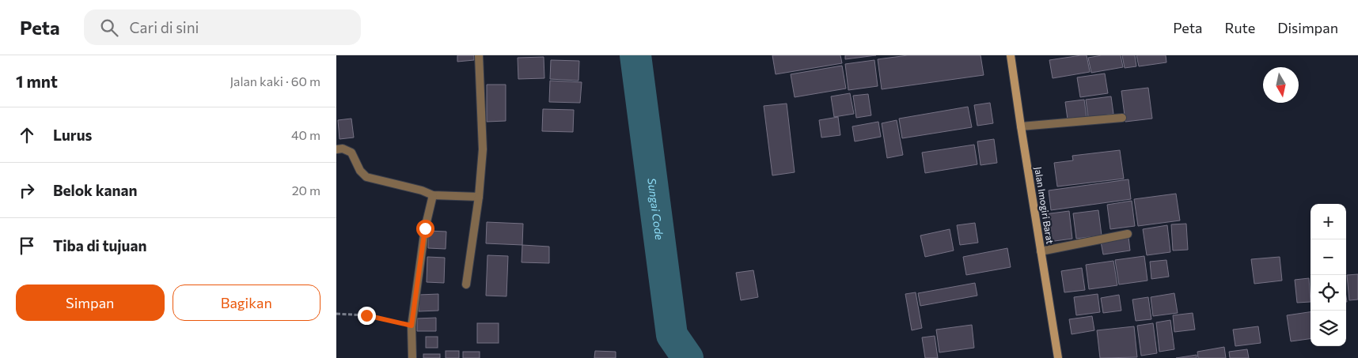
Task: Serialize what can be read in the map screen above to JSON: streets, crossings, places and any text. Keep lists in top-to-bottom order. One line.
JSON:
{"streets":{"main road":["Jalan Imogiri Barat"]},"water":["Sungai Code"],"north":"bottom","page":{"header":"Peta","search":"Cari di sini","nav":["Peta","Rute","Disimpan"],"heading":["1 mnt","Jalan kaki · 60 m"],"list":[["Lurus","40 m"],["Belok kanan","20 m"],"Tiba di tujuan"],"map_buttons":["+","−"],"buttons":["Simpan","Bagikan"]}}
